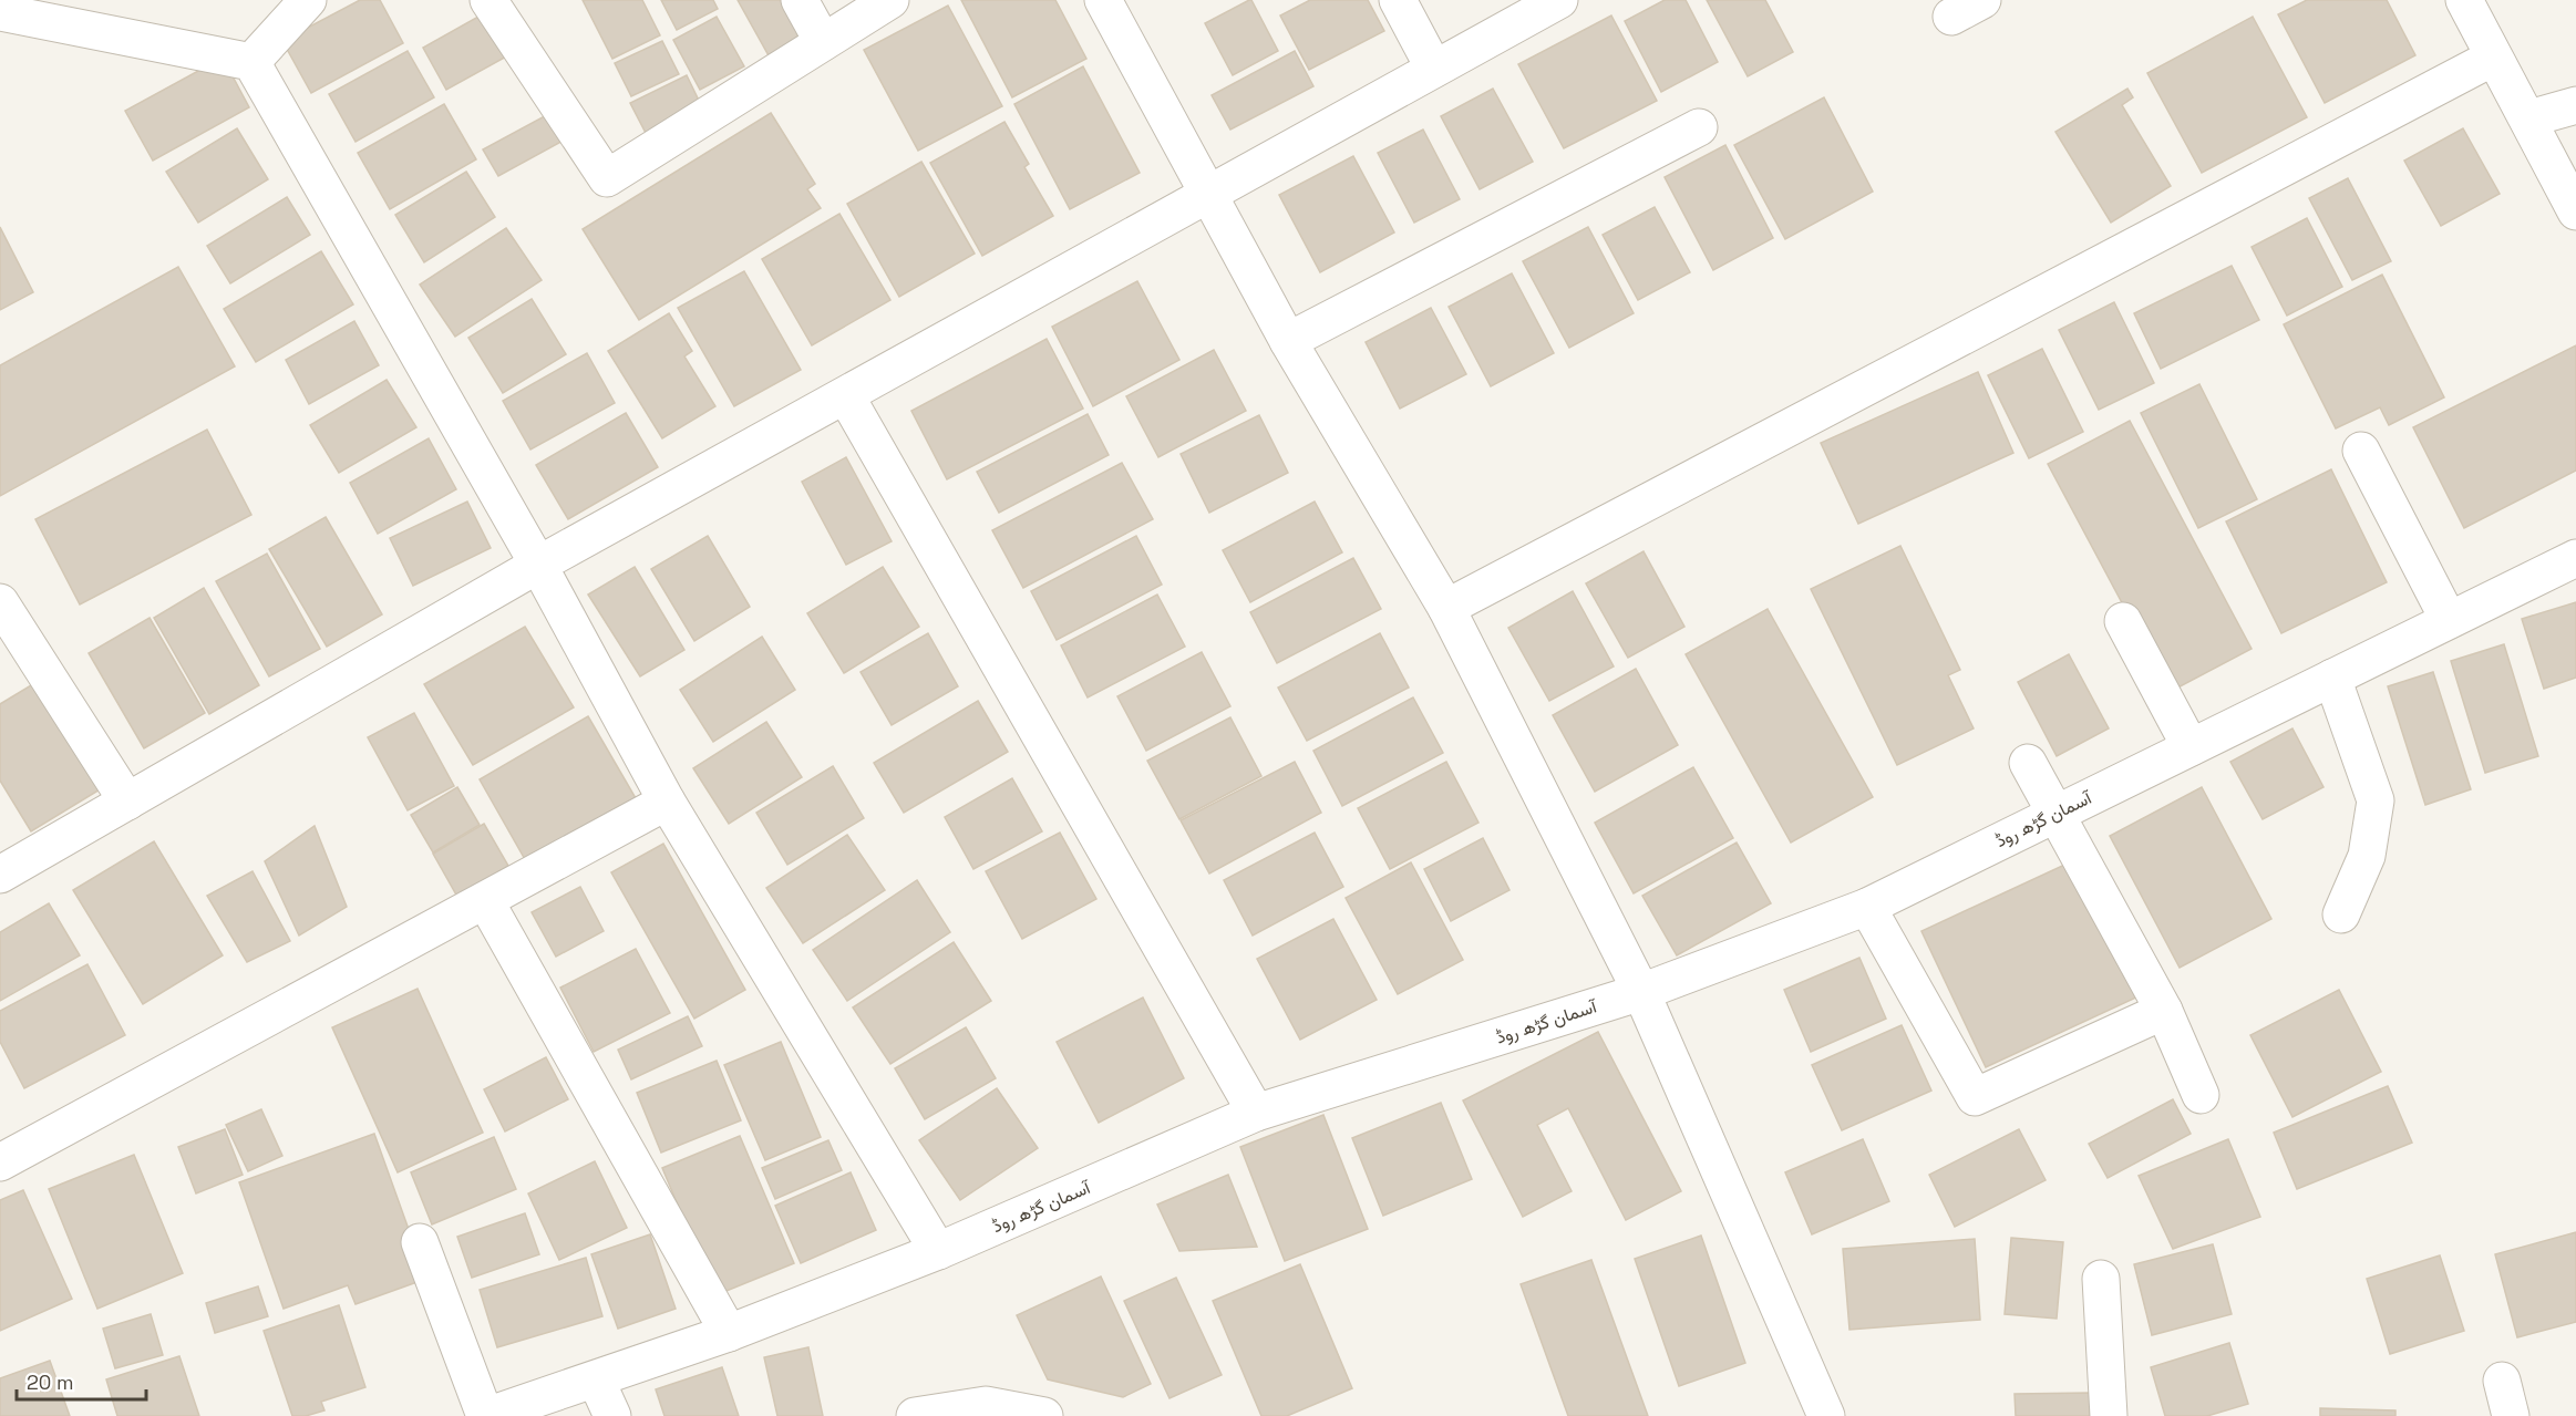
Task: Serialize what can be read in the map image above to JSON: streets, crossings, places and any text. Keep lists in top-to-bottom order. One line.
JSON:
{"streets":{"street":["آسمان گڑھ روڈ"]},"scale_bar":"20 m"}
